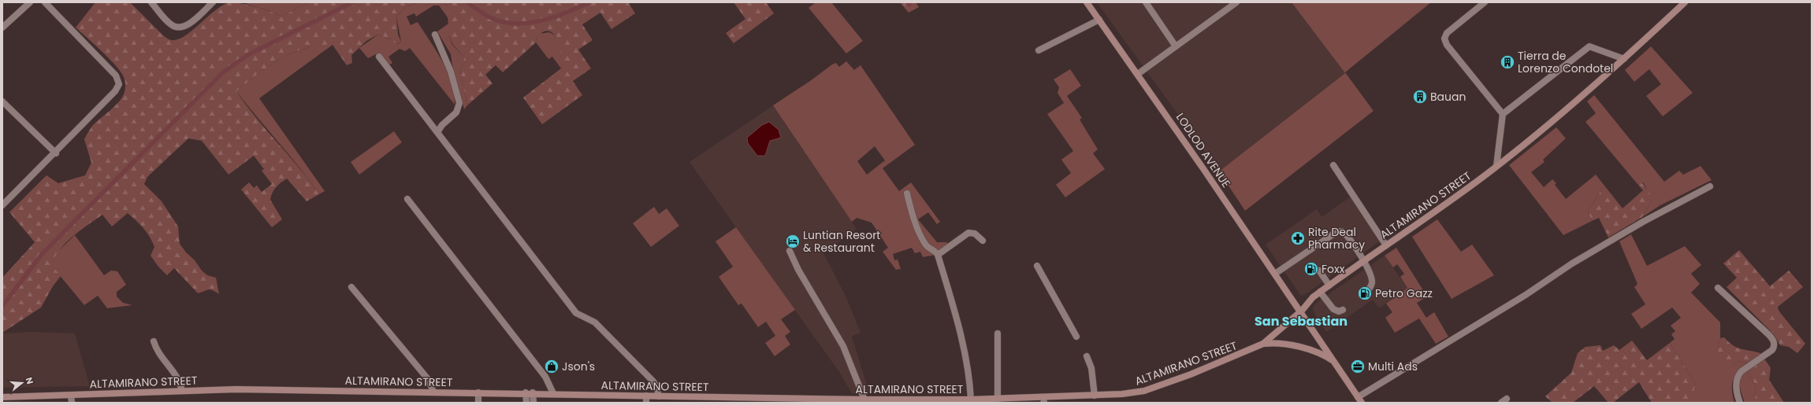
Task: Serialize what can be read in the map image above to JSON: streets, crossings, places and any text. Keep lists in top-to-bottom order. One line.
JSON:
{"streets":{"main road":["LODLOD AVENUE","ALTAMIRANO STREET"]},"crossings":[["LODLOD AVENUE","ALTAMIRANO STREET"]],"districts":["San Sebastian"],"places":{"building":["Tierra de Lorenzo Condotel","Bauan"],"pharmacy":["Rite Deal Pharmacy"],"hotel":["Luntian Resort & Restaurant"],"fuel station":["Foxx","Petro Gazz"],"shop":["Json's"],"office":["Multi Ads"]},"north":"right"}
